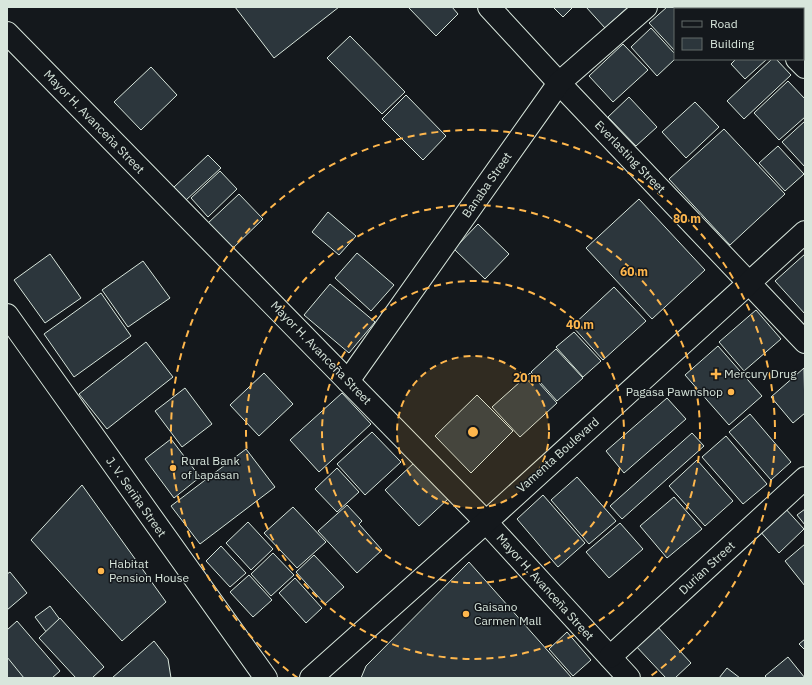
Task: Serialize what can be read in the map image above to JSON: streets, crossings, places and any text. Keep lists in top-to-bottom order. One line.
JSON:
{"streets":{"street":["Mayor H. Avanceña Street","Everlasting Street","Banaba Street","Vamenta Boulevard","J. V. Seriña Street","Durian Street"]},"crossings":[["Mayor H. Avanceña Street","Banaba Street"],["Mayor H. Avanceña Street","Vamenta Boulevard"],["Mayor H. Avanceña Street","Durian Street"],["Everlasting Street","Banaba Street"],["Everlasting Street","Vamenta Boulevard"]],"places":{"health":["Mercury Drug"],"other":["Pagasa Pawnshop","Rural Bank of Lapasan","Habitat Pension House","Gaisano Carmen Mall"]},"legend":["Road","Building"],"rings":["80 m","60 m","40 m","20 m"]}
